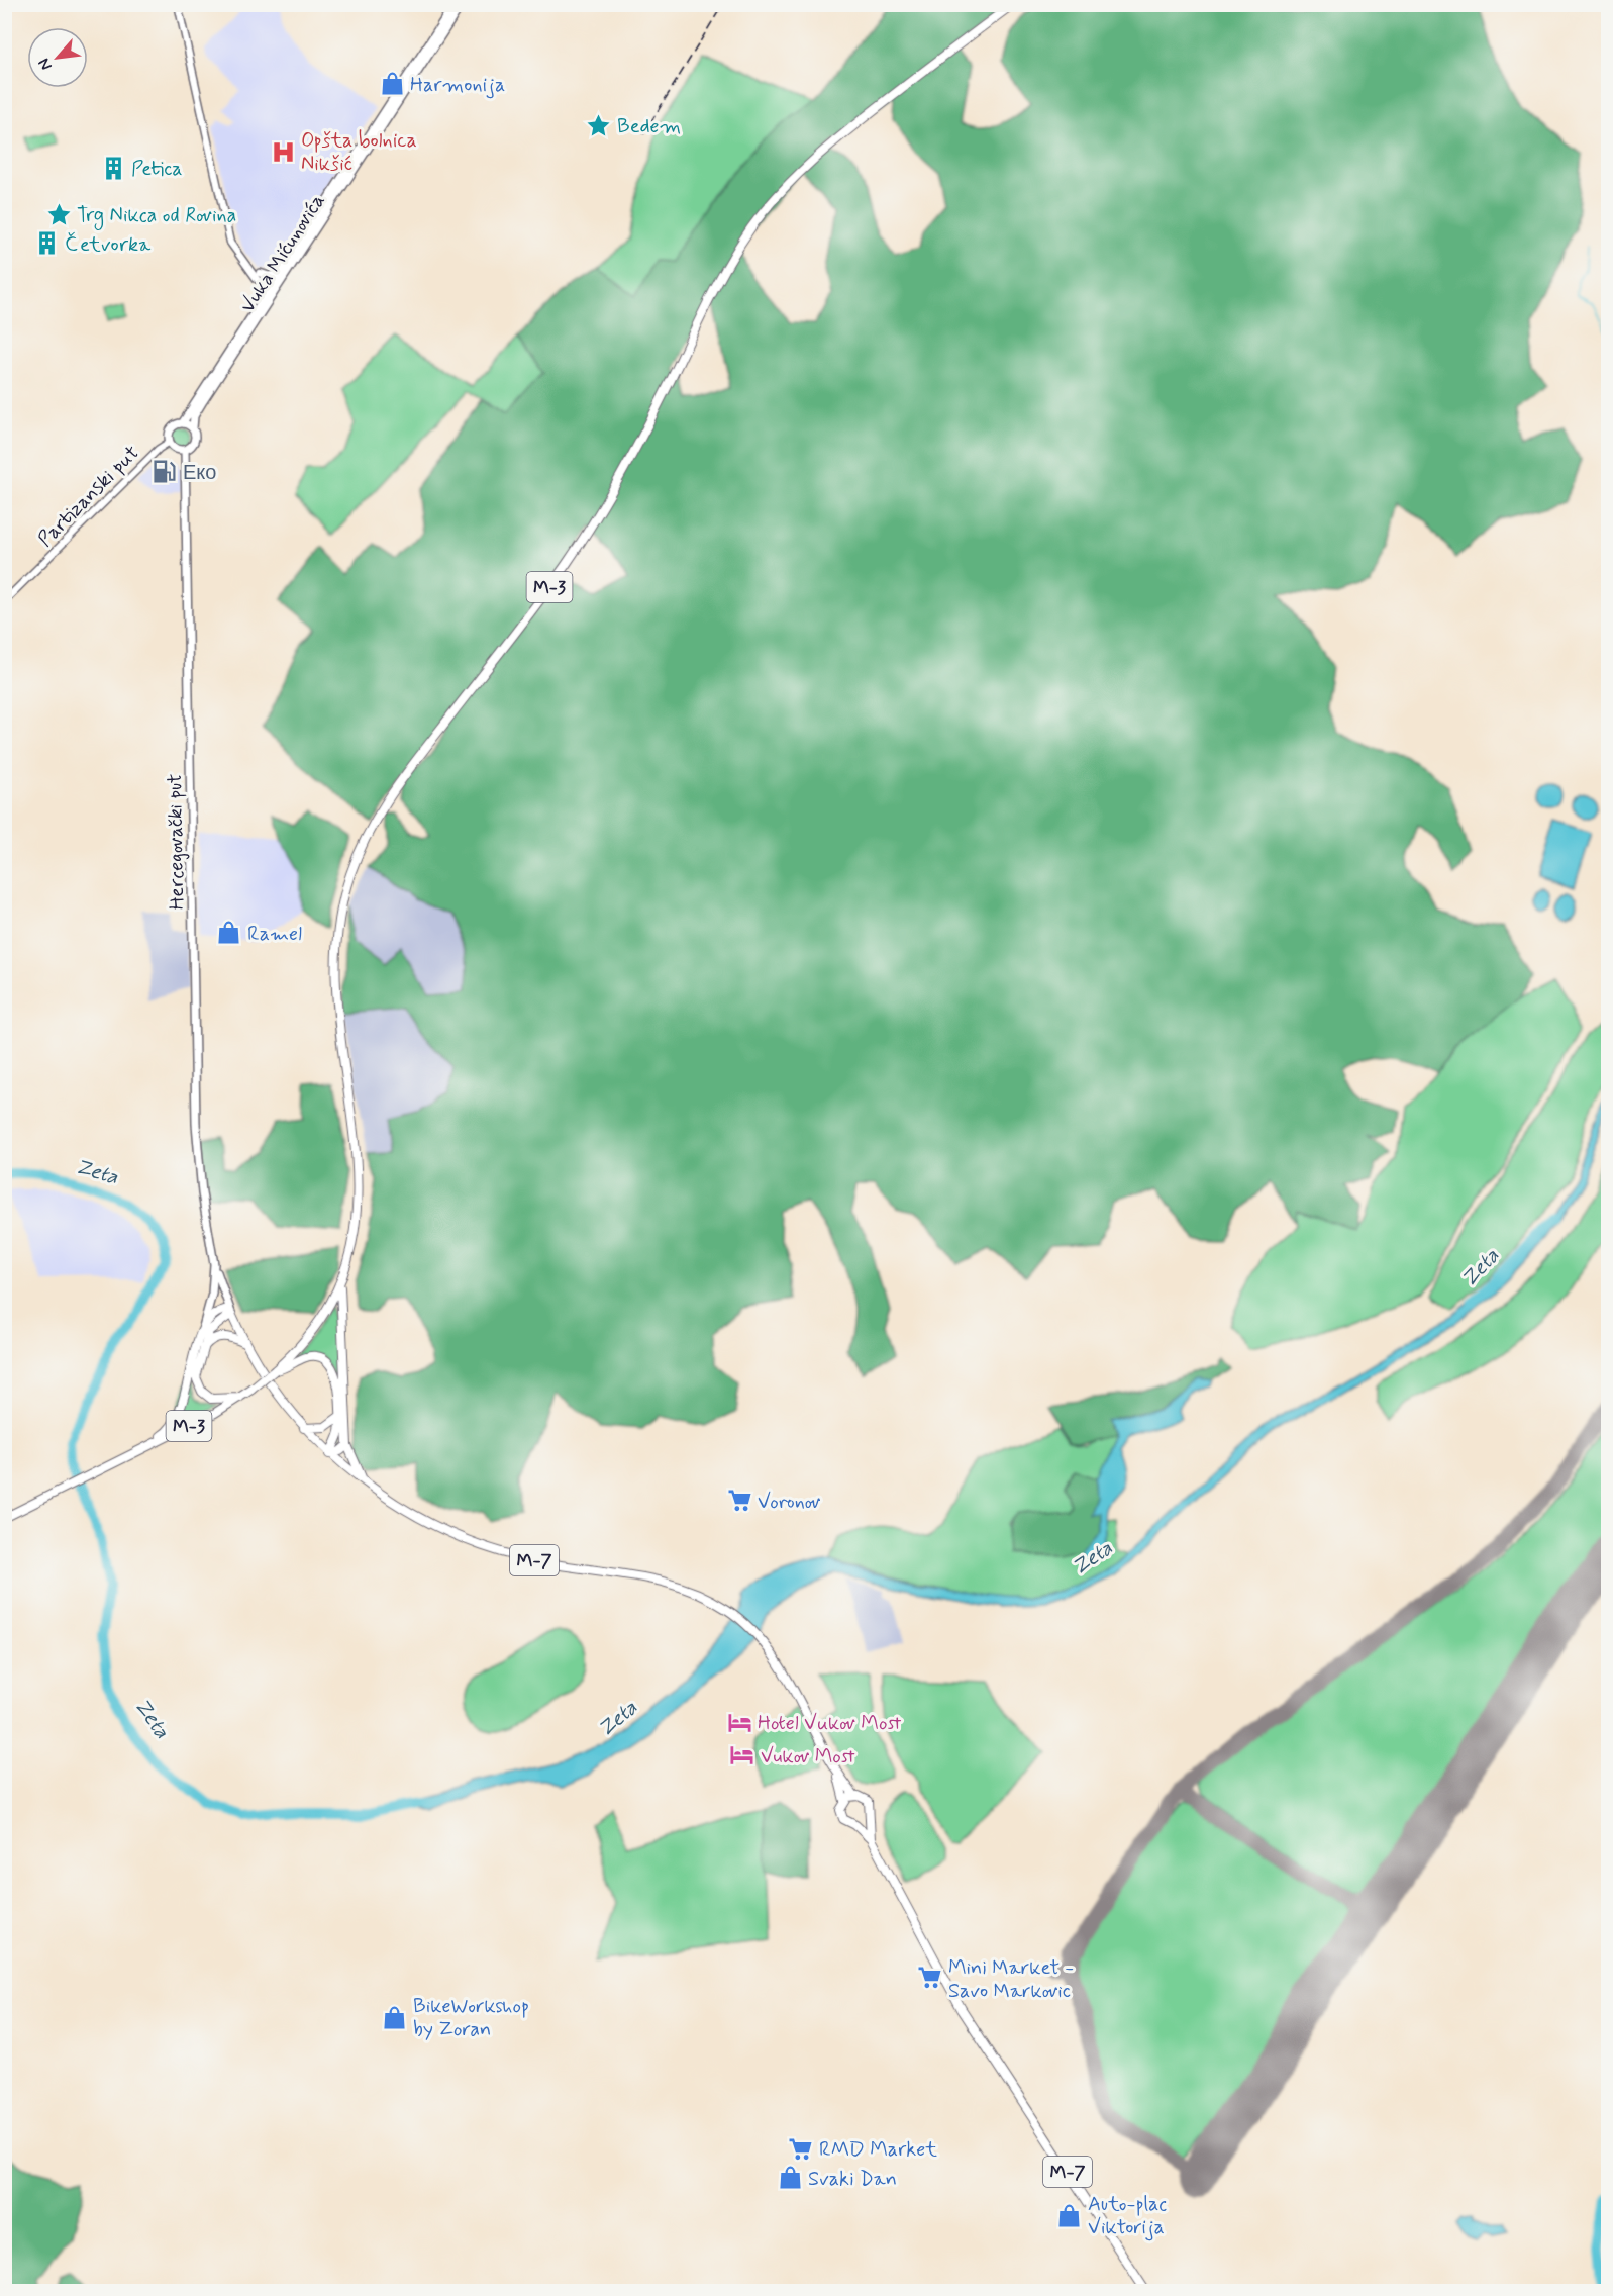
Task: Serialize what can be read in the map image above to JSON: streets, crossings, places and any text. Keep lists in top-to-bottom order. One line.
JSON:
{"streets":{"main road":["Vuka Mićunovića","M-3","Hercegovački put","M-7"],"street":["Partizanski put"]},"crossings":[["Vuka Mićunovića","Partizanski put"],["Vuka Mićunovića","Hercegovački put"],["Partizanski put","Hercegovački put"]],"water":["Zeta"],"places":{"shop":["Harmonija","Ramel","BikeWorkshop by Zoran","Svaki Dan","Auto-plac Viktorija"],"place":["Bedem","Trg Nikca od Rovina"],"hospital":["Opšta bolnica Nikšić"],"building":["Petica","Četvorka"],"fuel station":["Еко"],"supermarket":["Voronov","Mini Market - Savo Markovic","RMD Market"],"hotel":["Hotel Vukov Most","Vukov Most"]},"north":"bottom left"}
